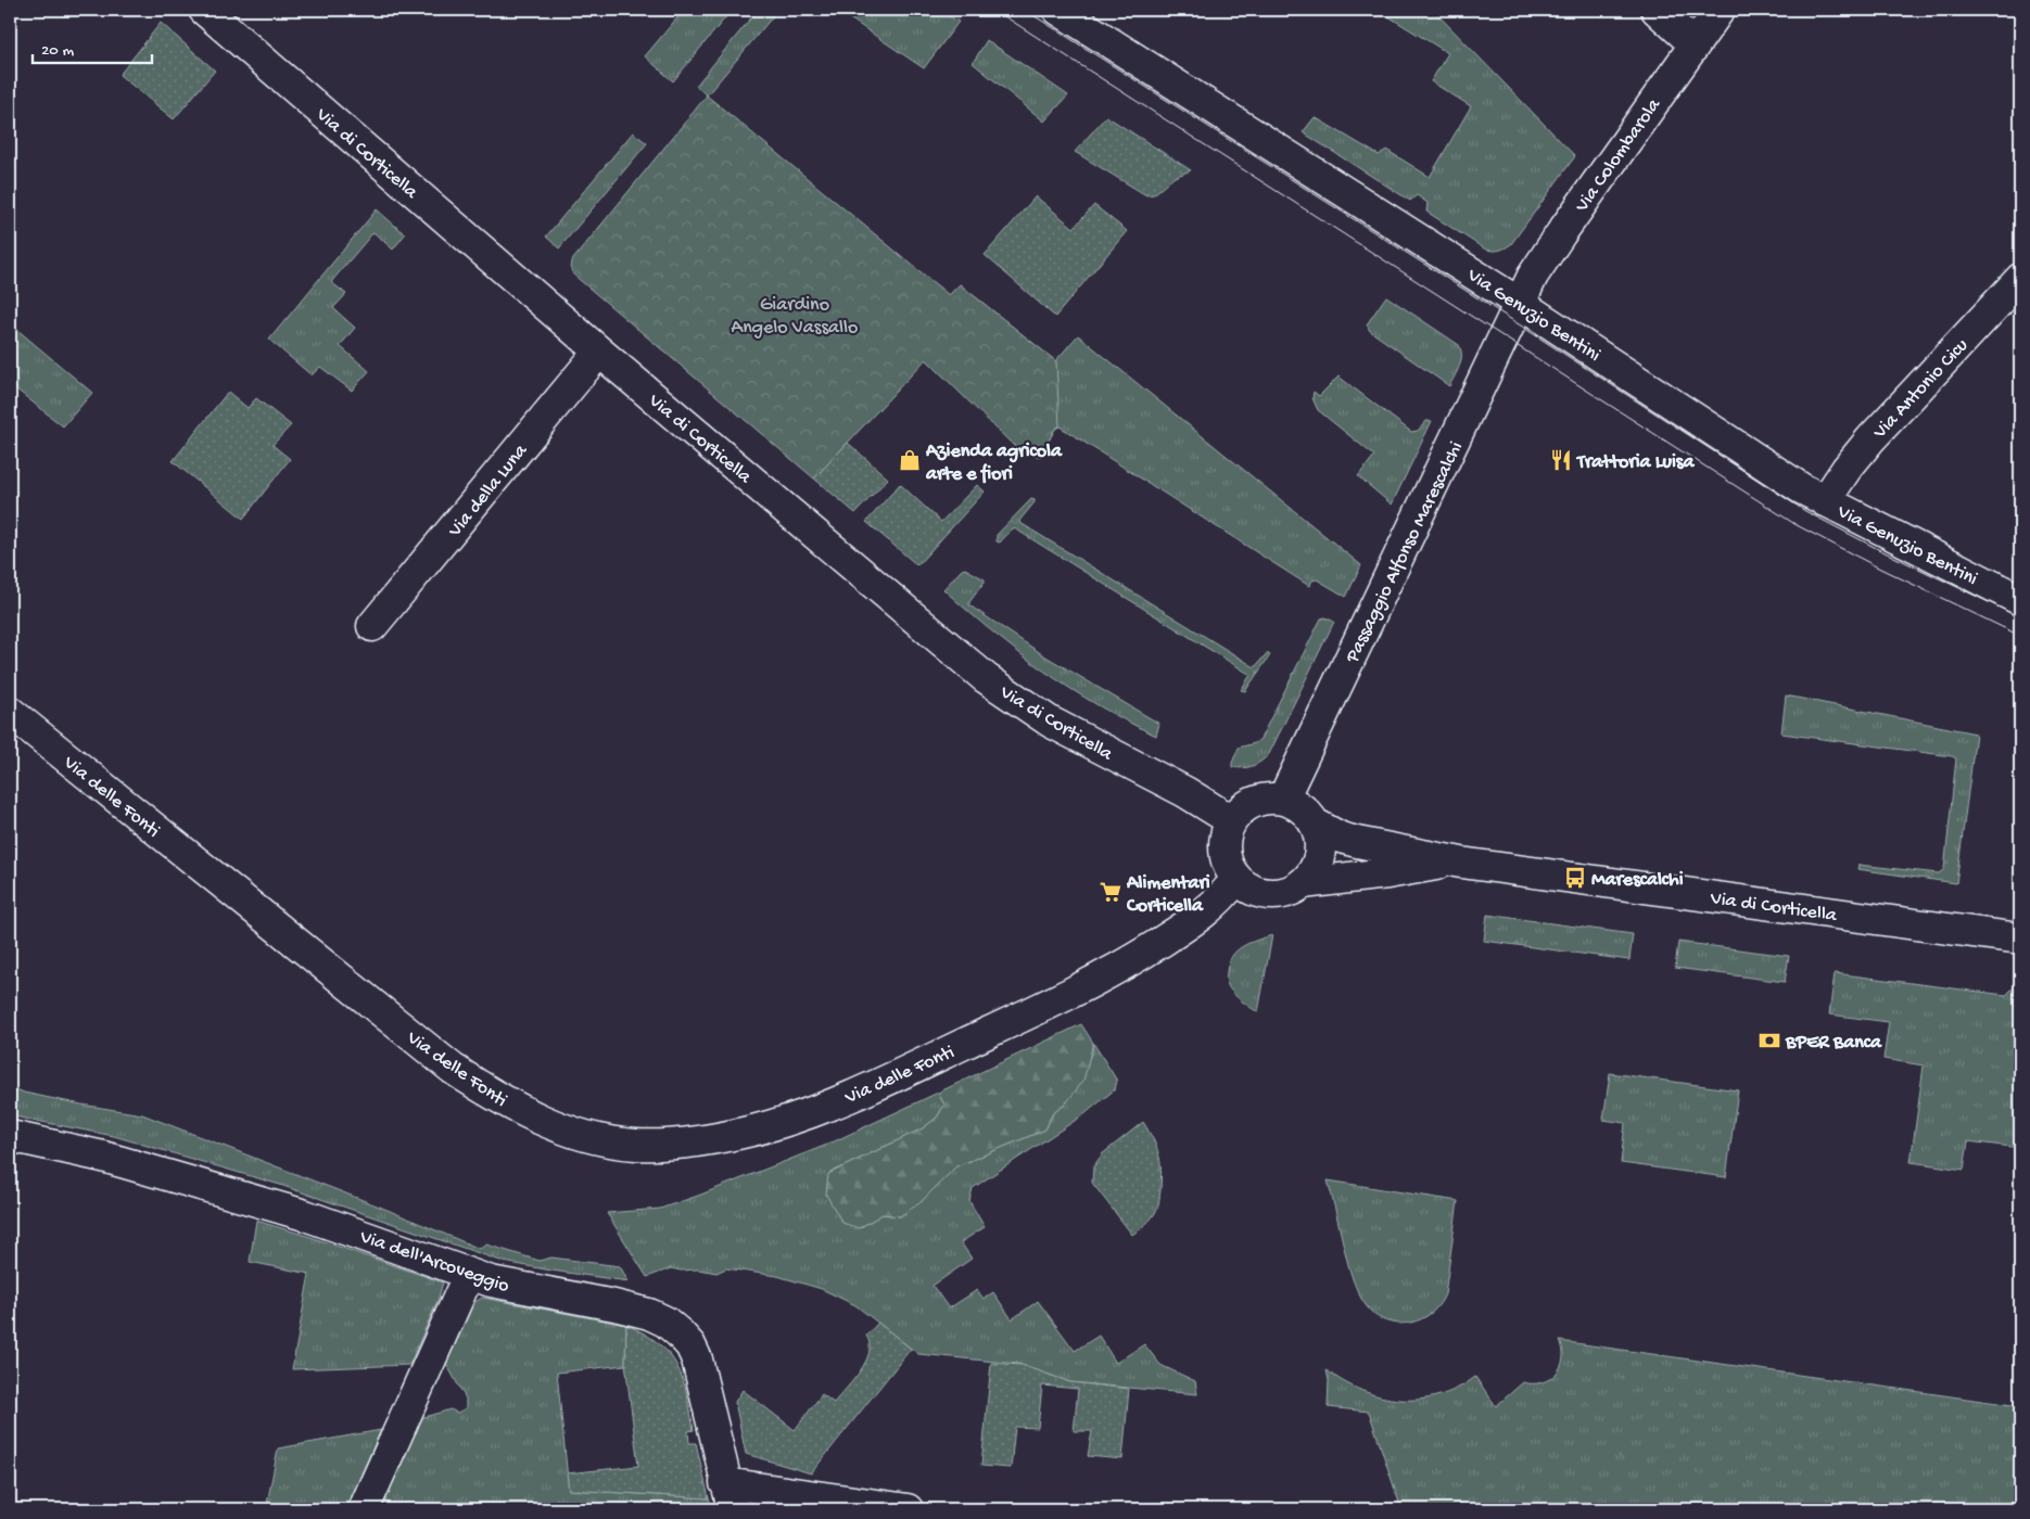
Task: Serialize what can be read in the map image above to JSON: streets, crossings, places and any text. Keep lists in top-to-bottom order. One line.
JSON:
{"streets":{"street":["Via di Corticella","Via Colombarola","Via Genuzio Bentini","Via Antonio Cicu","Via della Luna","Passaggio Alfonso Marescalchi","Via delle Fonti","Via dell'Arcoveggio"]},"crossings":[["Via di Corticella","Via della Luna"],["Via di Corticella","Passaggio Alfonso Marescalchi"],["Via di Corticella","Via delle Fonti"],["Via Colombarola","Via Genuzio Bentini"],["Via Colombarola","Passaggio Alfonso Marescalchi"],["Via Genuzio Bentini","Via Antonio Cicu"],["Via Genuzio Bentini","Passaggio Alfonso Marescalchi"],["Passaggio Alfonso Marescalchi","Via delle Fonti"]],"parks":["Giardino Angelo Vassallo"],"places":{"shop":["Azienda agricola arte e fiori"],"restaurant":["Trattoria Luisa"],"bus stop":["Marescalchi"],"supermarket":["Alimentari Corticella"],"bank":["BPER Banca"]},"scale_bar":"20 m"}
